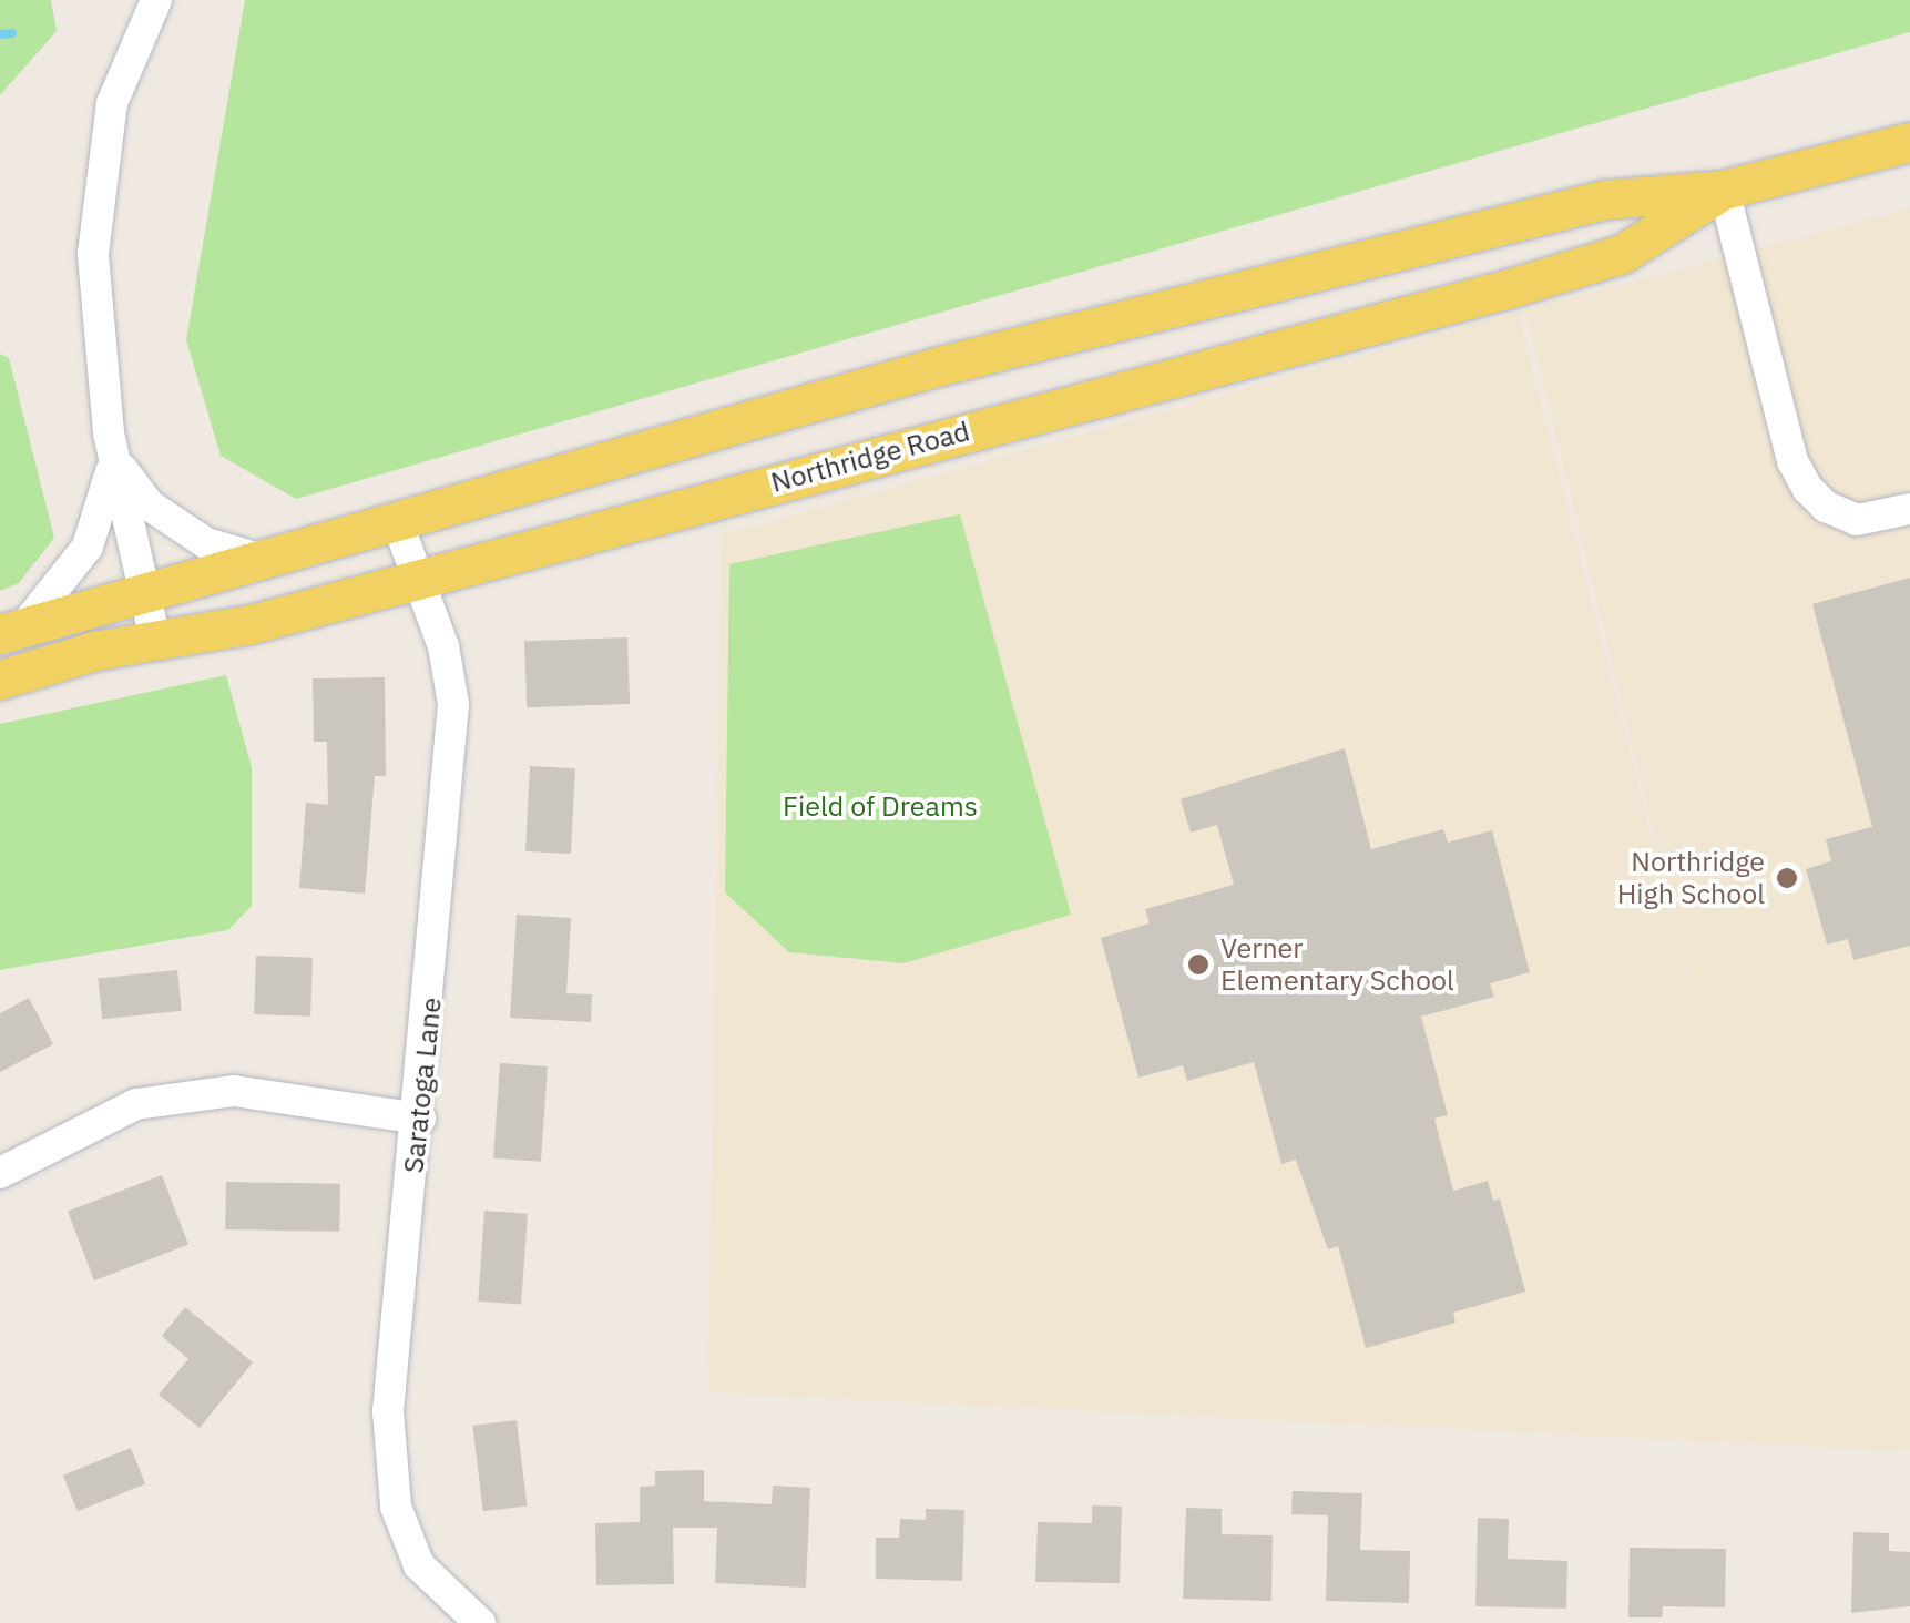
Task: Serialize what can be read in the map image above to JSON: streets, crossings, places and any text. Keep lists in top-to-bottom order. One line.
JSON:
{"streets":{"main road":["Northridge Road"],"street":["Saratoga Lane"]},"crossings":[["Northridge Road","Saratoga Lane"]],"parks":["Field of Dreams"],"places":["Northridge High School","Verner Elementary School"]}
